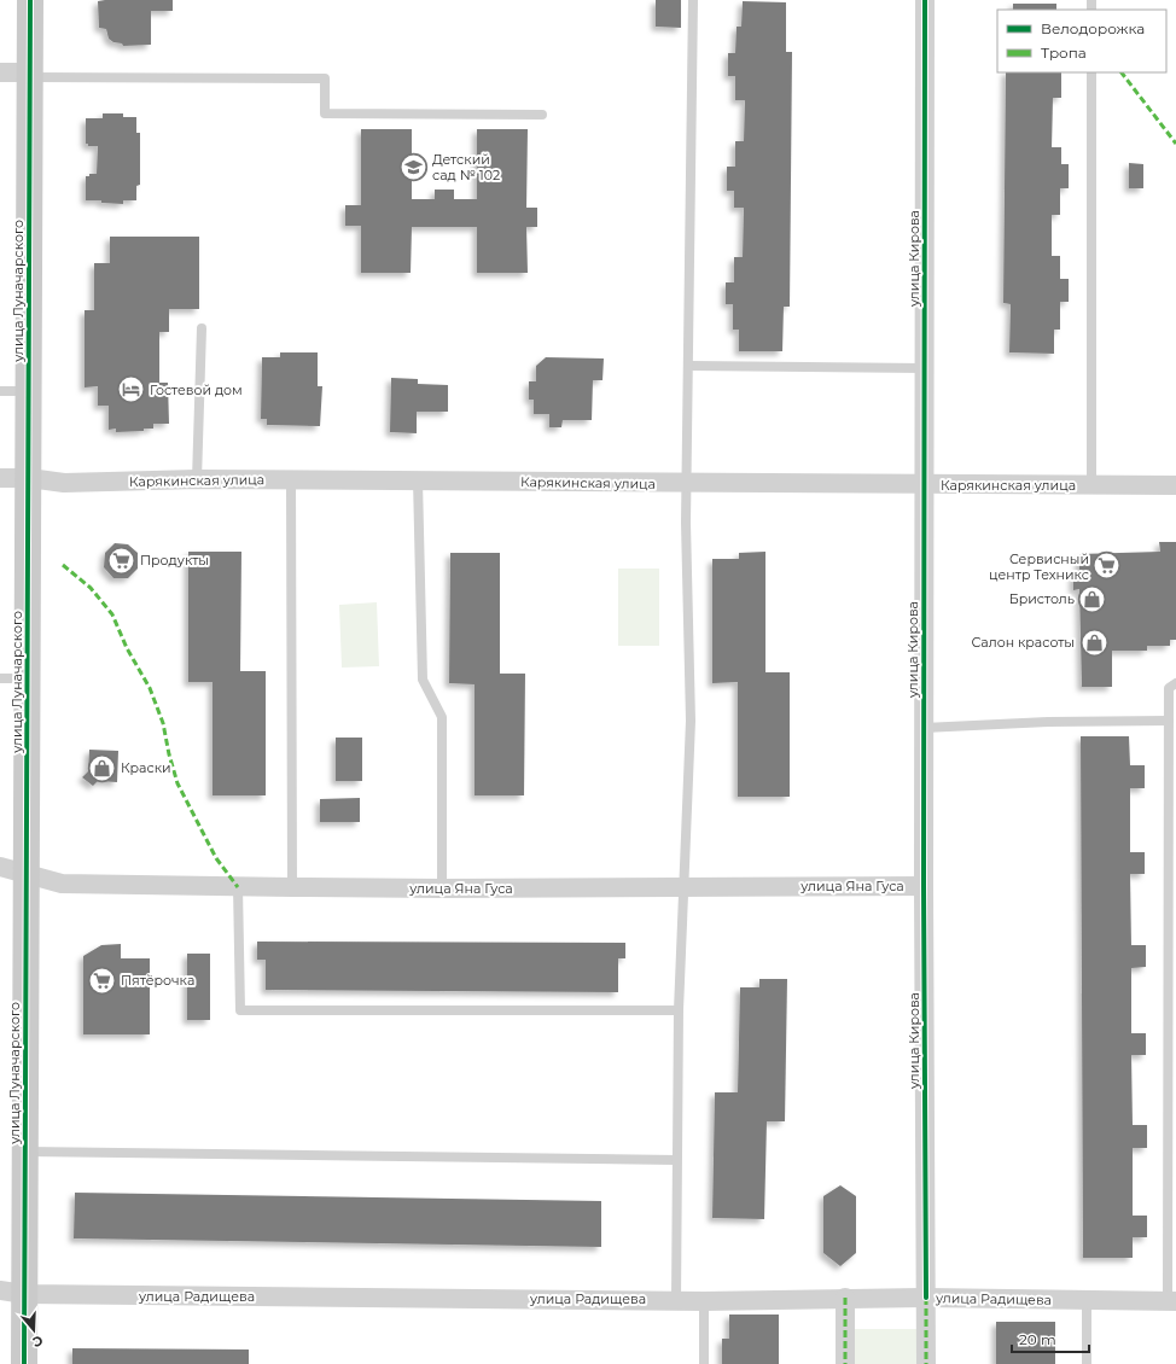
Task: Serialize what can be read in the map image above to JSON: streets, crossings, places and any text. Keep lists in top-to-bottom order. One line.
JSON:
{"streets":{"street":["улица Кирова","улица Луначарского","Карякинская улица","улица Яна Гуса","улица Радищева"]},"crossings":[["улица Кирова","Карякинская улица"],["улица Кирова","улица Яна Гуса"],["улица Кирова","улица Радищева"],["улица Луначарского","Карякинская улица"],["улица Луначарского","улица Яна Гуса"],["улица Луначарского","улица Радищева"]],"places":{"school or university":["Детский сад № 102"],"hotel":["Гостевой дом"],"supermarket":["Продукты","Сервисный центр Техникс","Пятёрочка"],"shop":["Бристоль","Салон красоты","Краски"]},"legend":["Велодорожка","Тропа"],"scale_bar":"20 m","north":"bottom"}
